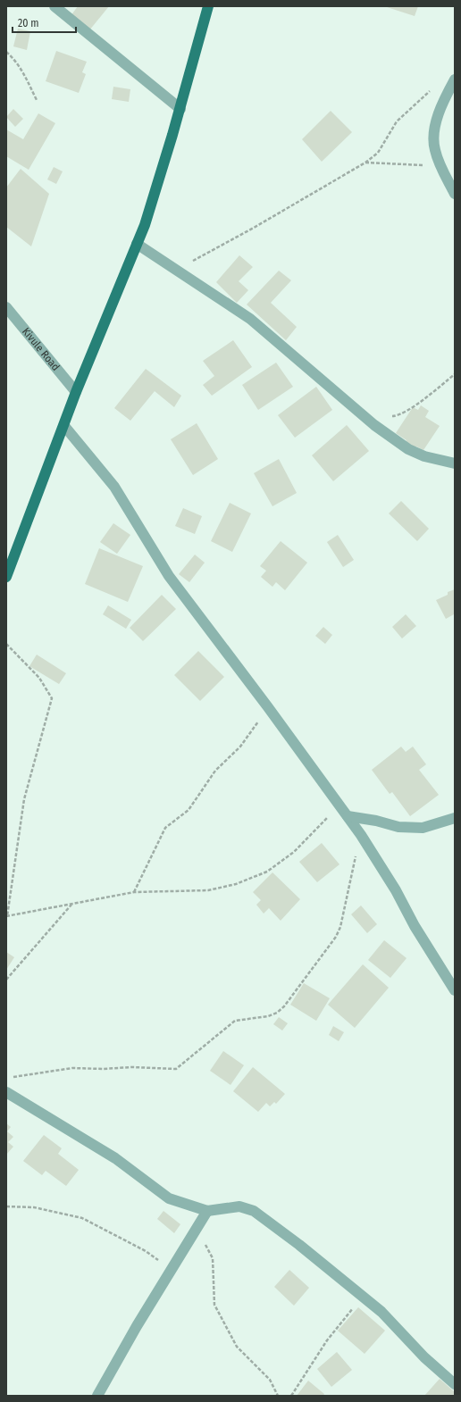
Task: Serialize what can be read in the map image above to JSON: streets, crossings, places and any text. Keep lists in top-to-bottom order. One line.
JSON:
{"streets":{"street":["Kivule Road"]},"scale_bar":"20 m"}
